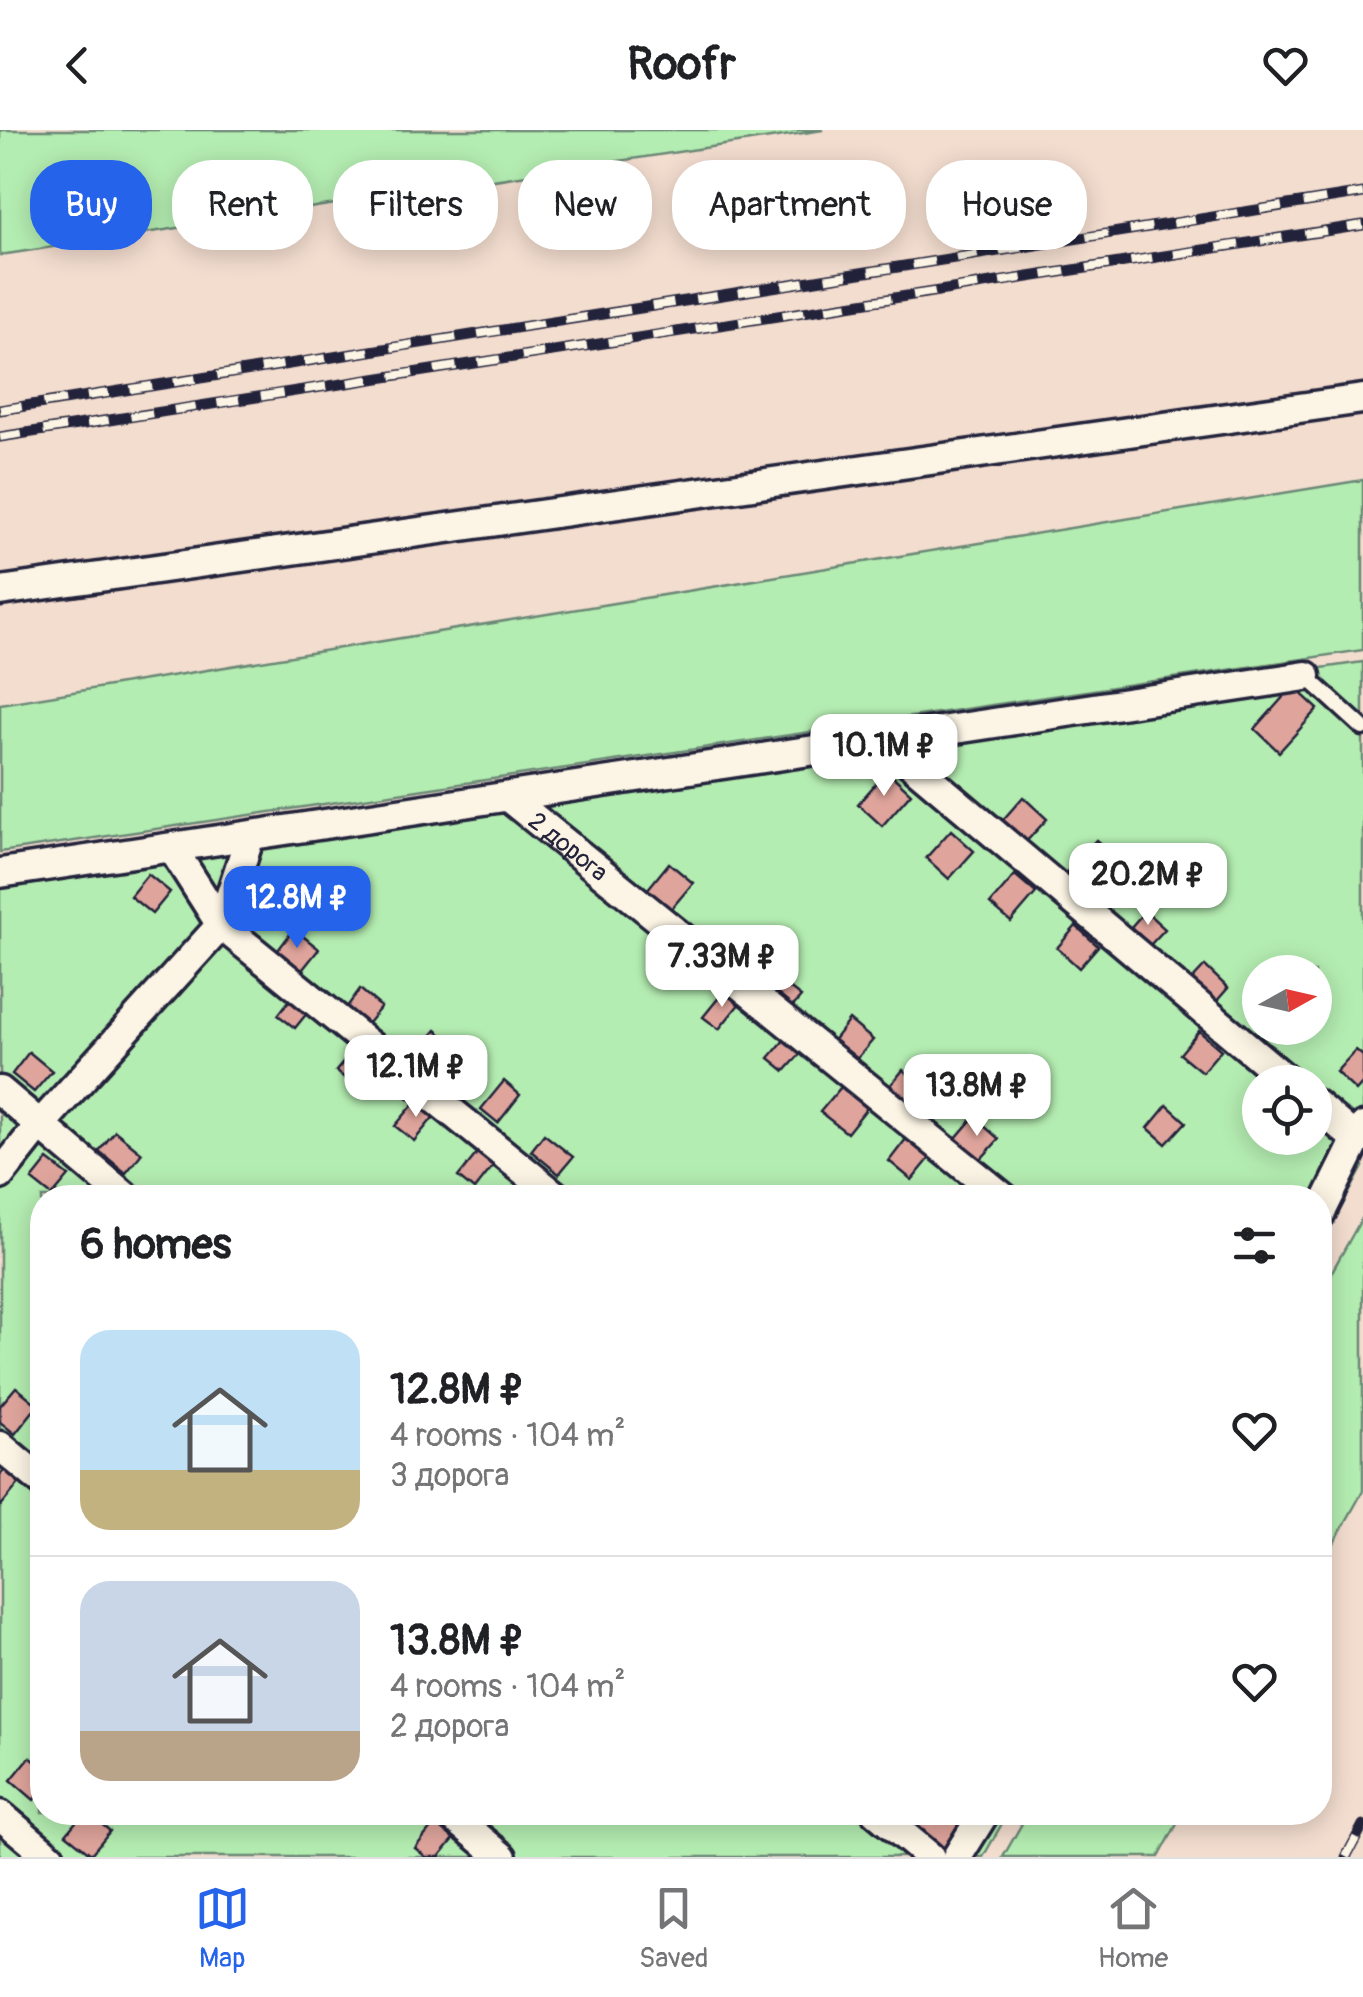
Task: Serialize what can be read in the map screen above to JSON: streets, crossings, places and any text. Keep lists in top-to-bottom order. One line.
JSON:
{"streets":{"street":["2 дорога"]},"north":"right","page":{"header":"Roofr","chip":["Buy","Rent","Filters","New","Apartment","House"],"price":["10.1M ₽","20.2M ₽","12.8M ₽","7.33M ₽","12.1M ₽","13.8M ₽"],"heading":"6 homes","list":[{"name":"12.8M ₽","note":"4 rooms · 104 m² · 3 дорога"},{"name":"13.8M ₽","note":"4 rooms · 104 m² · 2 дорога"}],"tabs":["Map","Saved","Home"]}}
